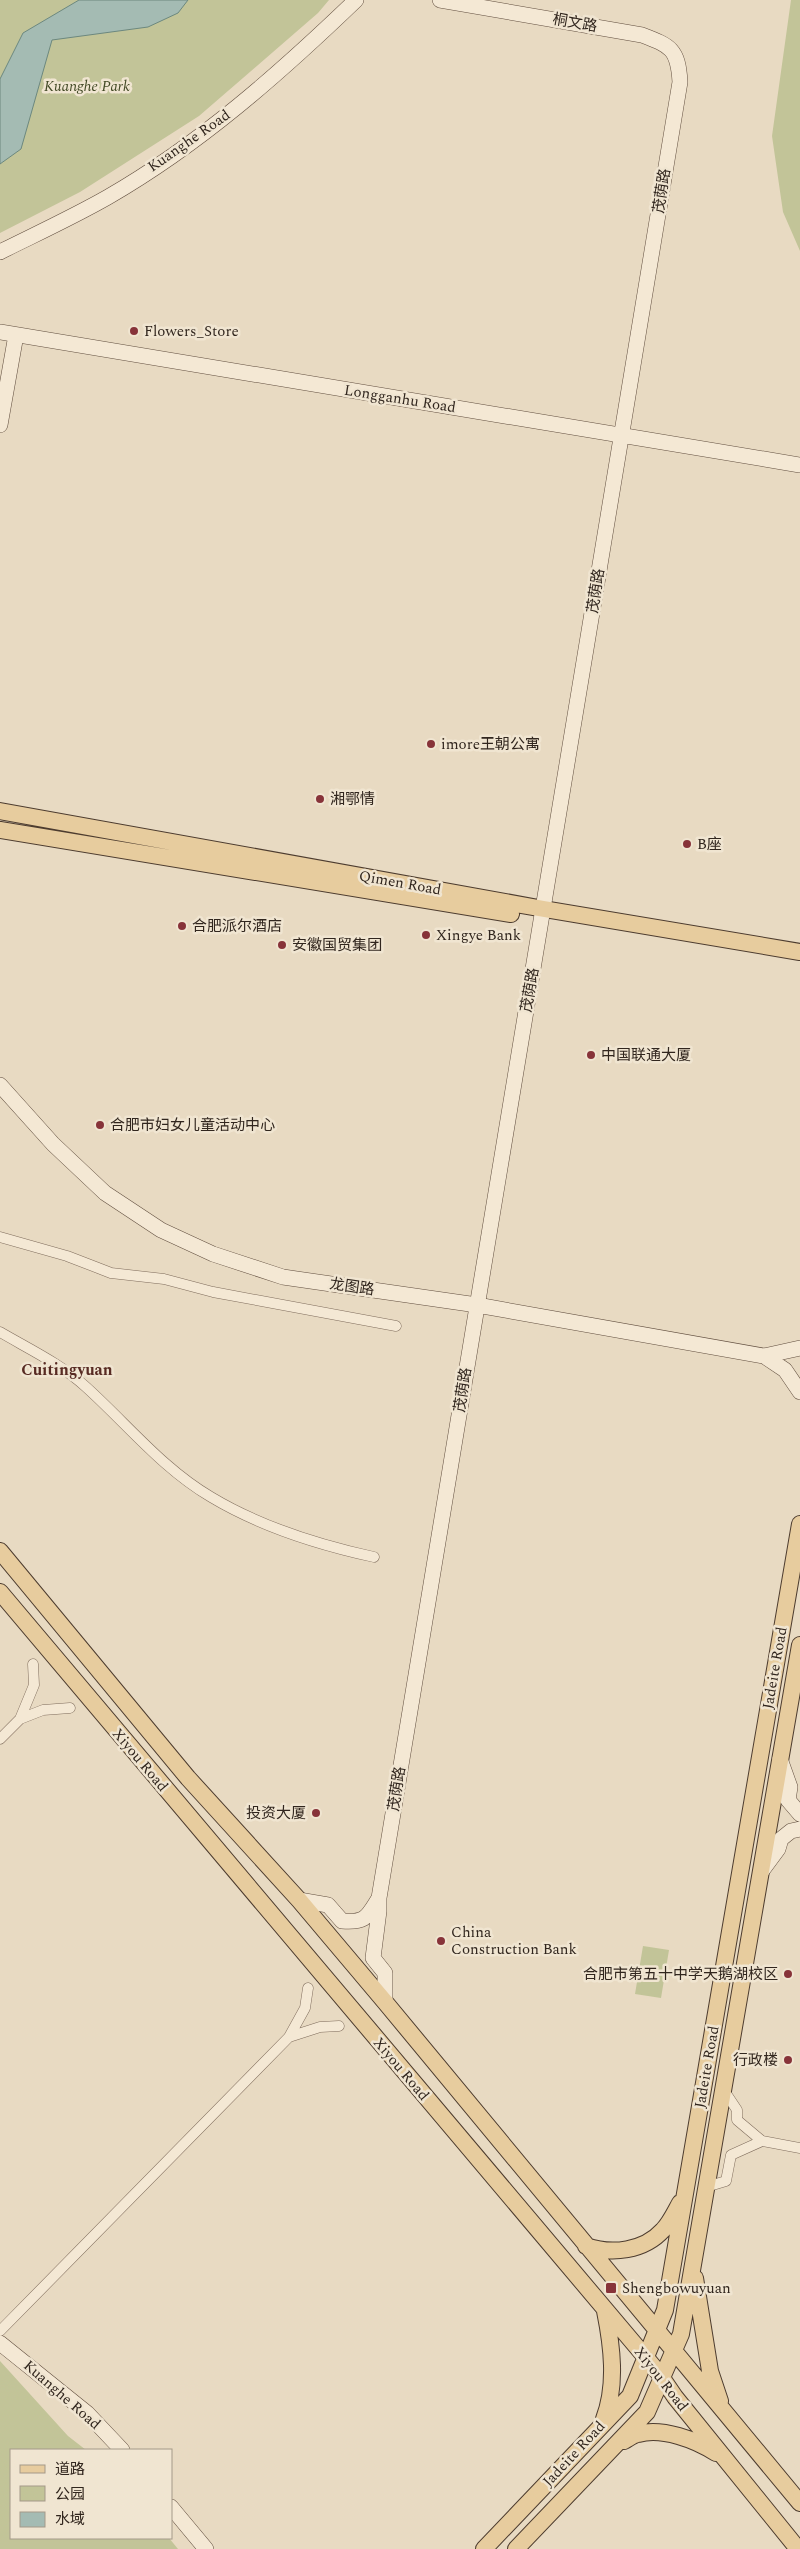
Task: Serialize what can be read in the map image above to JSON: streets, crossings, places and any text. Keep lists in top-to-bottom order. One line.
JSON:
{"streets":{"main road":["Qimen Road","Jadeite Road","Xiyou Road"],"street":["桐文路","Kuanghe Road","茂荫路","Longganhu Road","龙图路"]},"crossings":[["桐文路","茂荫路"],["茂荫路","Longganhu Road"],["茂荫路","Qimen Road"],["茂荫路","龙图路"],["茂荫路","Xiyou Road"],["Jadeite Road","Xiyou Road"]],"districts":["Cuitingyuan"],"parks":["Kuanghe Park"],"places":{"other":["Flowers_Store","imore王朝公寓","湘鄂情","B座","合肥派尔酒店","Xingye Bank","安徽国贸集团","中国联通大厦","合肥市妇女儿童活动中心","投资大厦","China Construction Bank","合肥市第五十中学天鹅湖校区","行政楼"],"transit":["Shengbowuyuan"]},"legend":["道路","公园","水域"]}
